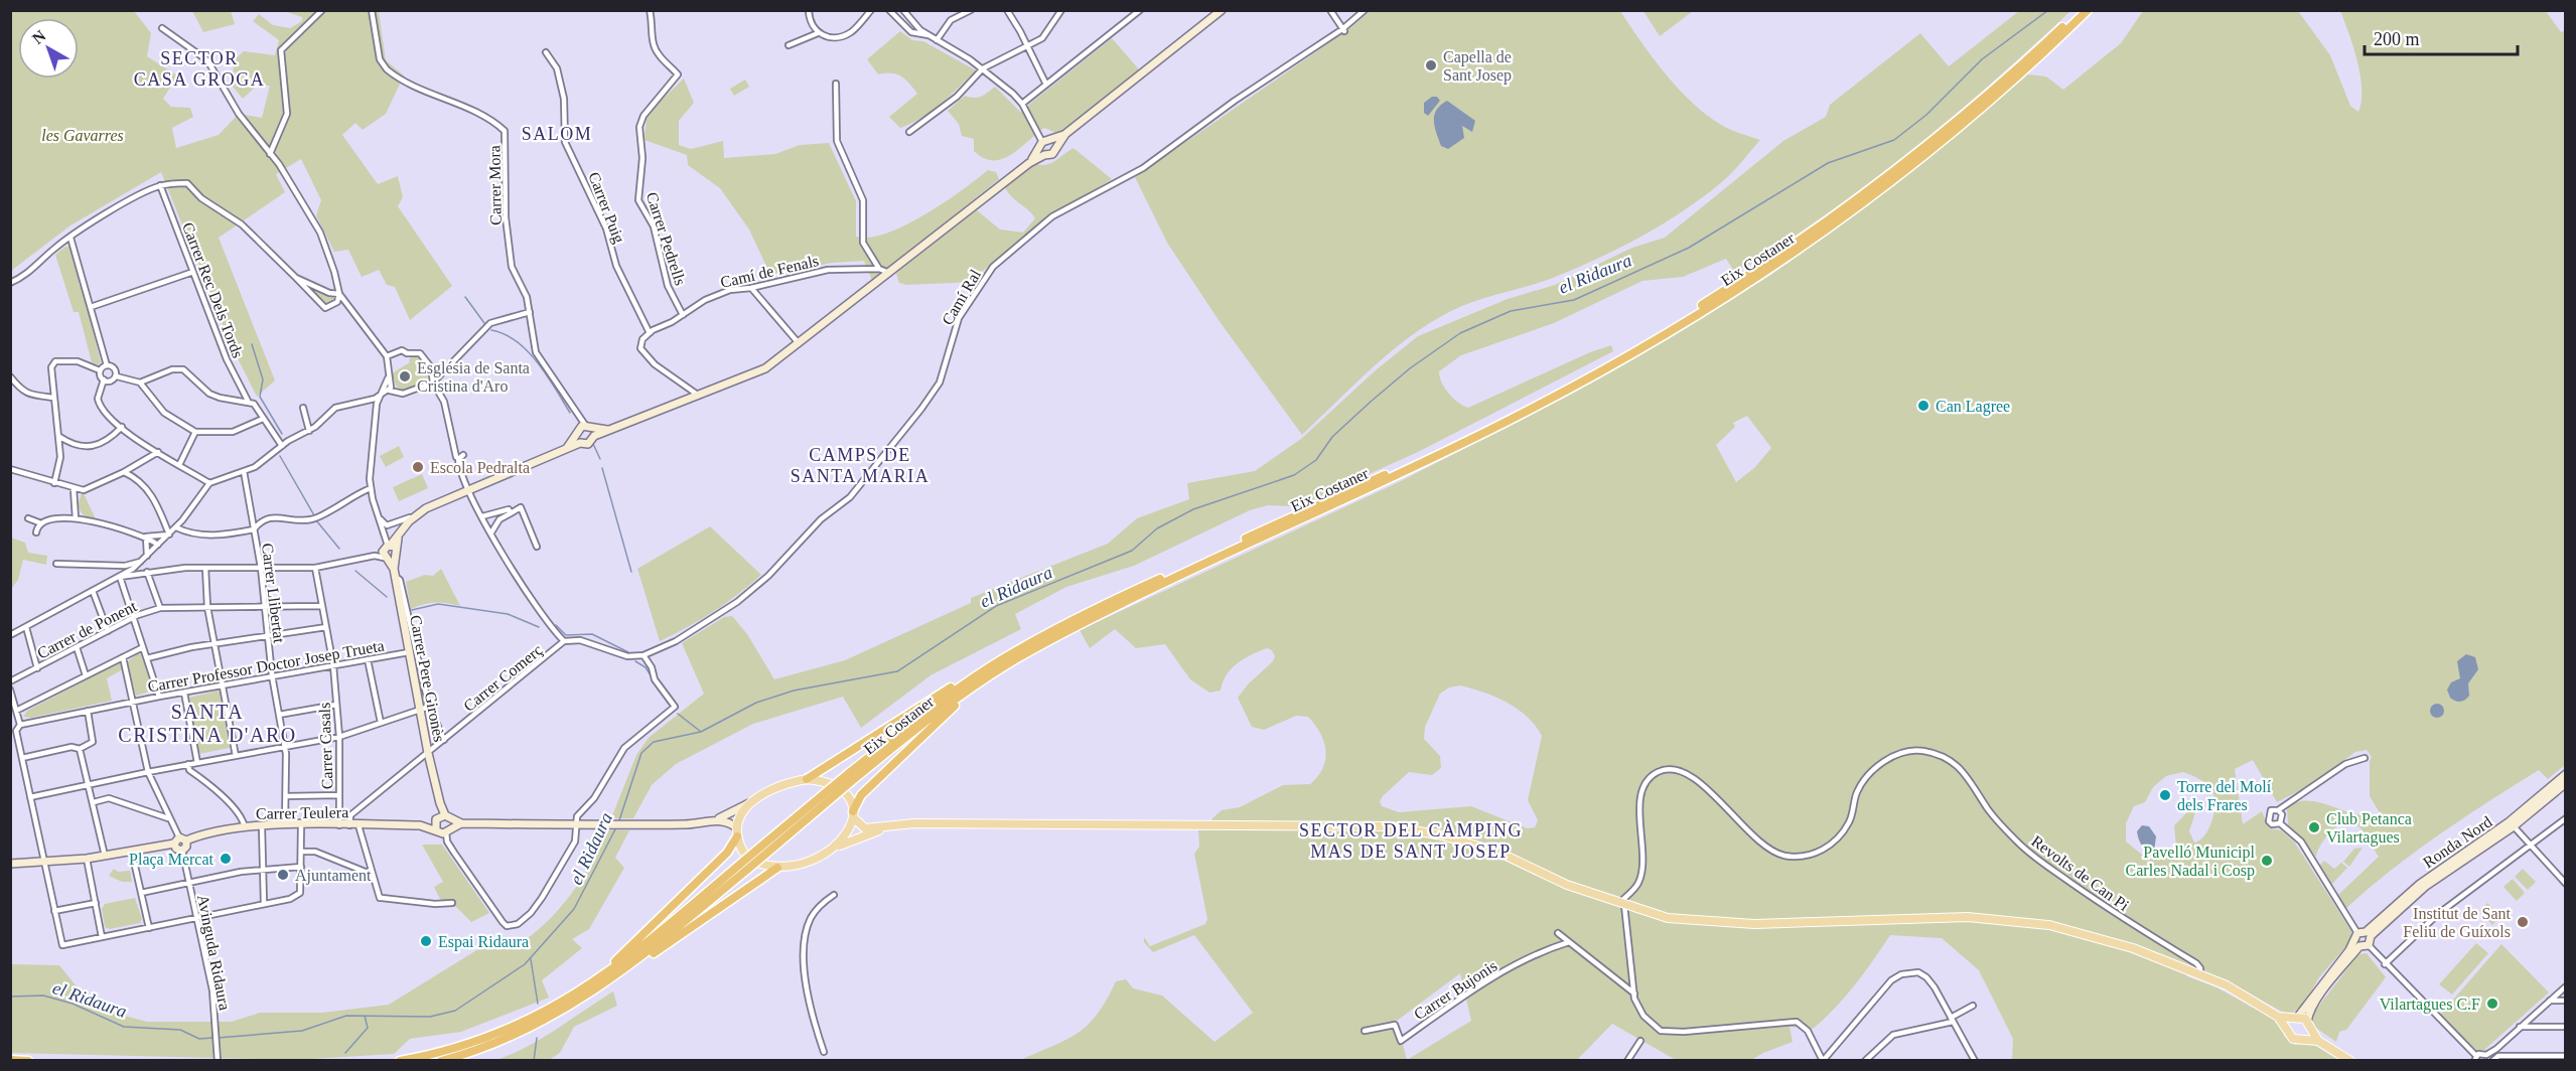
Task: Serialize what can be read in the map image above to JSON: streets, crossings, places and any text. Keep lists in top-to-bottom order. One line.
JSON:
{"streets":{"highway":["Eix Costaner"],"street":["Carrer Mora","Carrer Puig","Carrer Pedrells","Camí de Fenals","Carrer Rec Dels Tords","Camí Ral","Carrer Llibertat","Carrer de Ponent","Carrer Professor Doctor Josep Trueta","Carrer Comerç","Carrer Pere Gironès","Carrer Casals","Carrer Teulera","Ronda Nord","Revolts de Can Pi","Avinguda Ridaura","Carrer Bujonis"]},"crossings":[["Carrer Puig","Camí de Fenals"],["Carrer Pedrells","Camí de Fenals"],["Carrer Llibertat","Carrer de Ponent"],["Carrer Llibertat","Carrer Professor Doctor Josep Trueta"],["Carrer Llibertat","Carrer Teulera"],["Carrer de Ponent","Carrer Casals"],["Carrer Professor Doctor Josep Trueta","Carrer Pere Gironès"],["Carrer Professor Doctor Josep Trueta","Carrer Casals"],["Carrer Comerç","Carrer Pere Gironès"],["Carrer Comerç","Carrer Teulera"],["Carrer Pere Gironès","Carrer Teulera"],["Carrer Casals","Carrer Teulera"]],"districts":["SECTOR CASA GROGA","SALOM","CAMPS DE SANTA MARIA","SANTA CRISTINA D'ARO","SECTOR DEL CÀMPING MAS DE SANT JOSEP"],"water":["el Ridaura"],"parks":["les Gavarres"],"places":["Capella de Sant Josep","Església de Santa Cristina d'Aro","Can Lagree","Escola Pedralta","Torre del Molí dels Frares","Club Petanca Vilartagues","Plaça Mercat","Pavelló Municipl Carles Nadal i Cosp","Ajuntament","Institut de Sant Feliu de Guíxols","Espai Ridaura","Vilartagues C.F"],"scale_bar":"200 m","north":"top left"}
